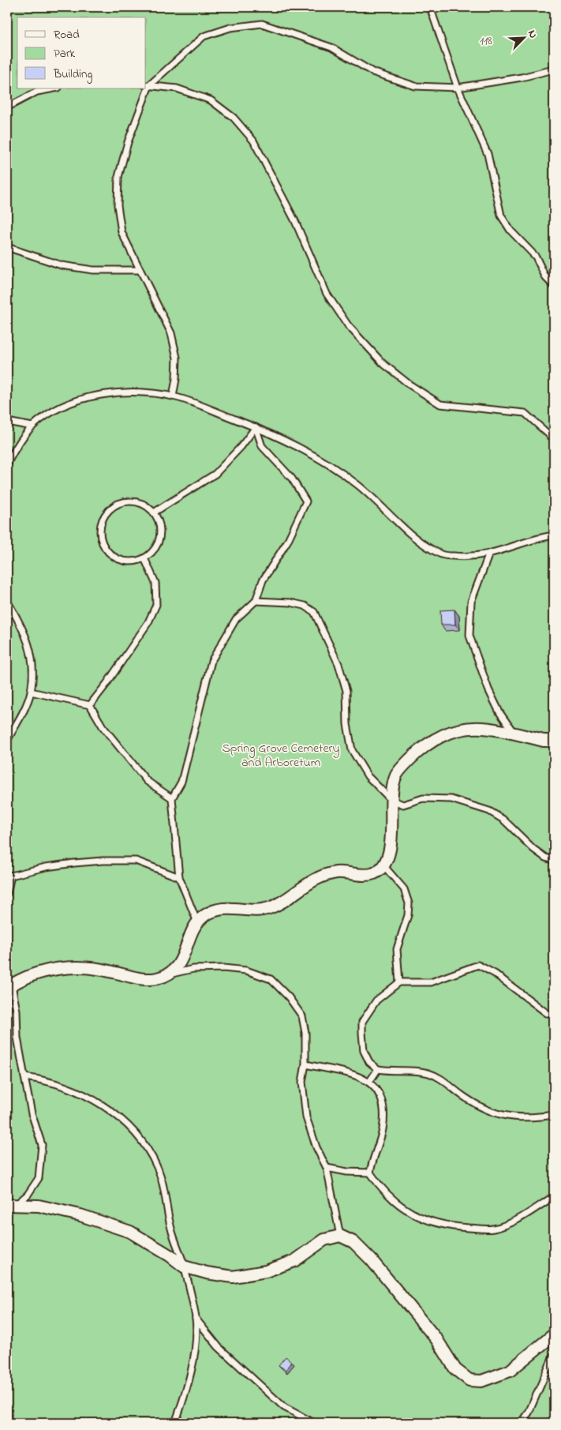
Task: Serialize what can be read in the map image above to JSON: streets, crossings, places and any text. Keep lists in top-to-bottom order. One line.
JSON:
{"parks":["118","Spring Grove Cemetery and Arboretum"],"legend":["Road","Park","Building"],"north":"top right"}
